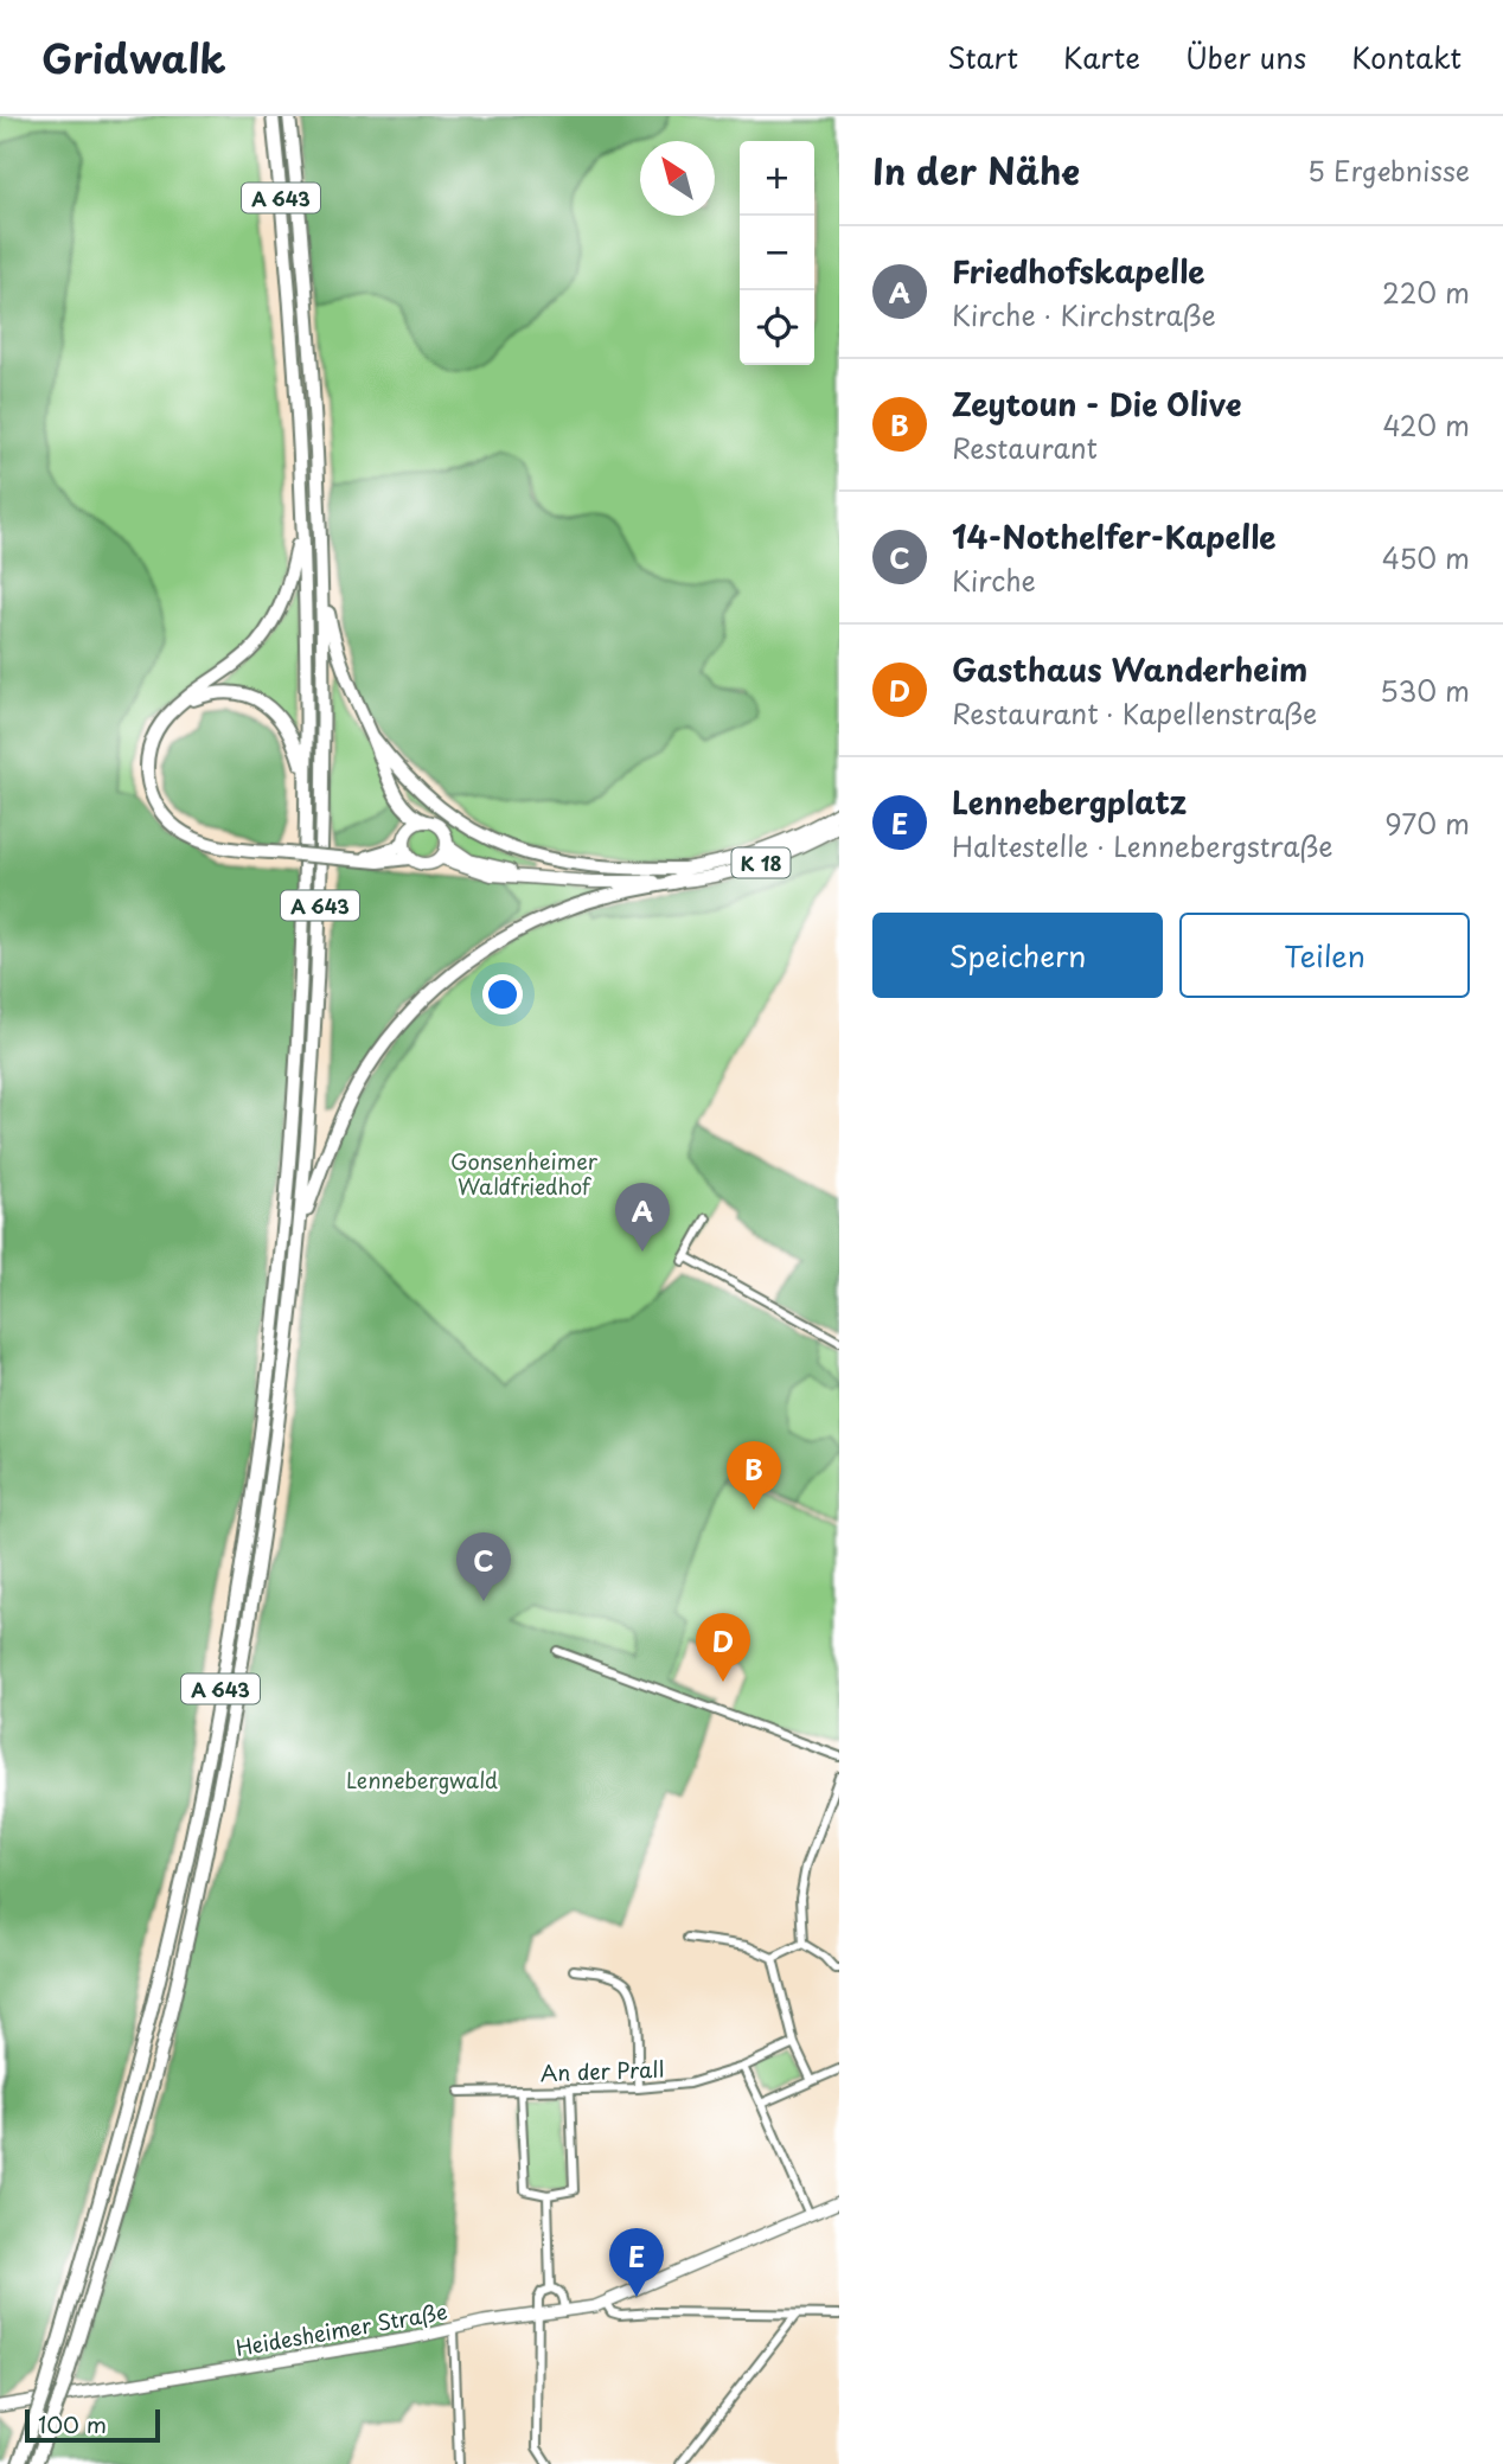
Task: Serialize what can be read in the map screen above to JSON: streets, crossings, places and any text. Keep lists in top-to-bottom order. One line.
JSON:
{"streets":{"highway":["A 643"],"main road":["K 18","Heidesheimer Straße"],"street":["An der Prall"]},"parks":["Gonsenheimer Waldfriedhof","Lennebergwald"],"scale_bar":"100 m","north":"top left","page":{"header":"Gridwalk","nav":["Start","Karte","Über uns","Kontakt"],"heading":["In der Nähe","5 Ergebnisse"],"map_buttons":["+","−"],"list":[{"mark":"A","name":"Friedhofskapelle","note":"Kirche · Kirchstraße","value":"220 m"},{"mark":"B","name":"Zeytoun - Die Olive","note":"Restaurant","value":"420 m"},{"mark":"C","name":"14-Nothelfer-Kapelle","note":"Kirche","value":"450 m"},{"mark":"D","name":"Gasthaus Wanderheim","note":"Restaurant · Kapellenstraße","value":"530 m"},{"mark":"E","name":"Lennebergplatz","note":"Haltestelle · Lennebergstraße","value":"970 m"}],"buttons":["Speichern","Teilen"],"pins":["A","B","C","D","E"],"scale":"100 m"}}
